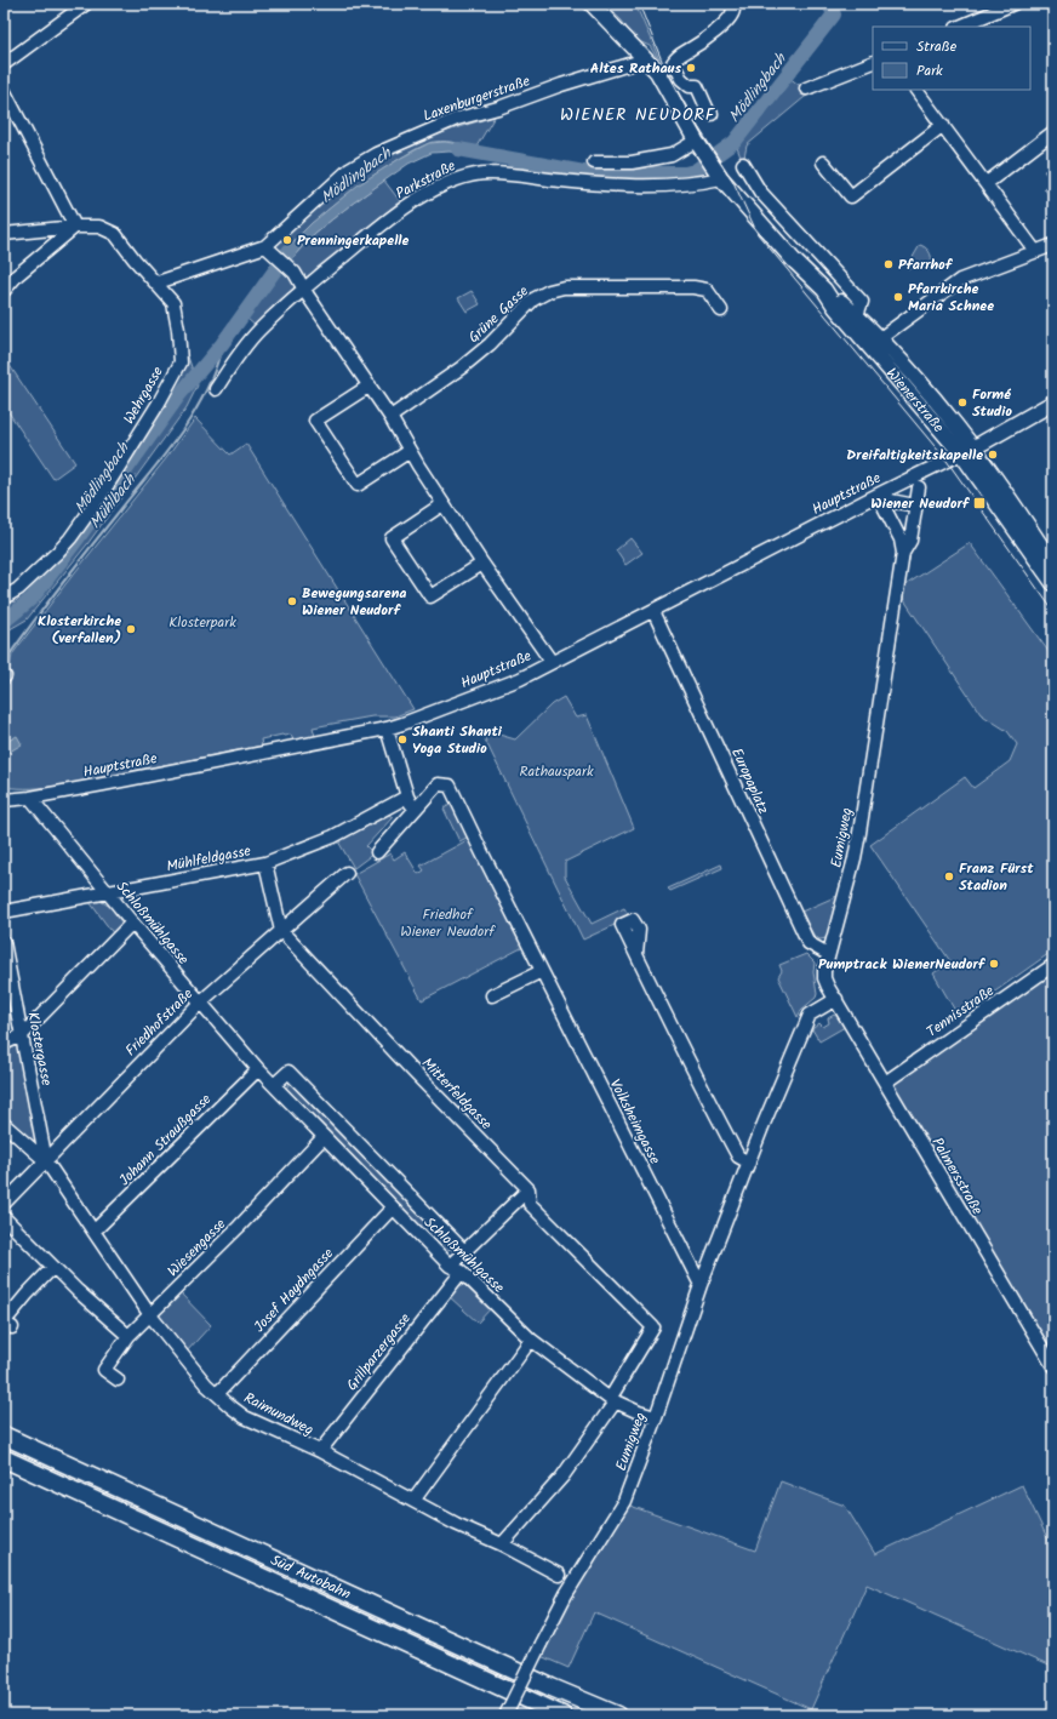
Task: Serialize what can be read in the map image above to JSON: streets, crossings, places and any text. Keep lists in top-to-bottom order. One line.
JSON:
{"streets":{"highway":["Süd Autobahn"],"main road":["Wienerstraße"],"street":["Laxenburgerstraße","Parkstraße","Grüne Gasse","Wehrgasse","Hauptstraße","Europaplatz","Eumigweg","Mühlfeldgasse","Schloßmühlgasse","Tennisstraße","Friedhofstraße","Klostergasse","Mitterfeldgasse","Volksheimgasse","Johann Straußgasse","Palmersstraße","Wiesengasse","Josef Haydngasse","Grillparzergasse","Raimundweg"]},"crossings":[["Laxenburgerstraße","Wehrgasse"],["Laxenburgerstraße","Wienerstraße"],["Parkstraße","Wienerstraße"],["Wienerstraße","Hauptstraße"],["Hauptstraße","Europaplatz"],["Hauptstraße","Eumigweg"],["Hauptstraße","Schloßmühlgasse"],["Europaplatz","Eumigweg"],["Eumigweg","Schloßmühlgasse"],["Eumigweg","Volksheimgasse"],["Eumigweg","Palmersstraße"],["Mühlfeldgasse","Schloßmühlgasse"],["Schloßmühlgasse","Friedhofstraße"],["Schloßmühlgasse","Mitterfeldgasse"],["Schloßmühlgasse","Johann Straußgasse"],["Schloßmühlgasse","Wiesengasse"],["Schloßmühlgasse","Josef Haydngasse"],["Schloßmühlgasse","Grillparzergasse"],["Tennisstraße","Palmersstraße"],["Friedhofstraße","Klostergasse"],["Friedhofstraße","Mitterfeldgasse"],["Friedhofstraße","Raimundweg"],["Klostergasse","Raimundweg"],["Johann Straußgasse","Raimundweg"],["Wiesengasse","Raimundweg"],["Josef Haydngasse","Raimundweg"],["Grillparzergasse","Raimundweg"]],"districts":["WIENER NEUDORF"],"water":["Mödlingbach","Mühlbach"],"parks":["Klosterpark","Rathauspark","Friedhof Wiener Neudorf"],"places":{"other":["Altes Rathaus","Prenningerkapelle","Pfarrhof","Pfarrkirche Maria Schnee","Formé Studio","Dreifaltigkeitskapelle","Bewegungsarena Wiener Neudorf","Klosterkirche (verfallen)","Shanti Shanti Yoga Studio","Franz Fürst Stadion","Pumptrack WienerNeudorf"],"transit":["Wiener Neudorf"]},"legend":["Straße","Park"]}
